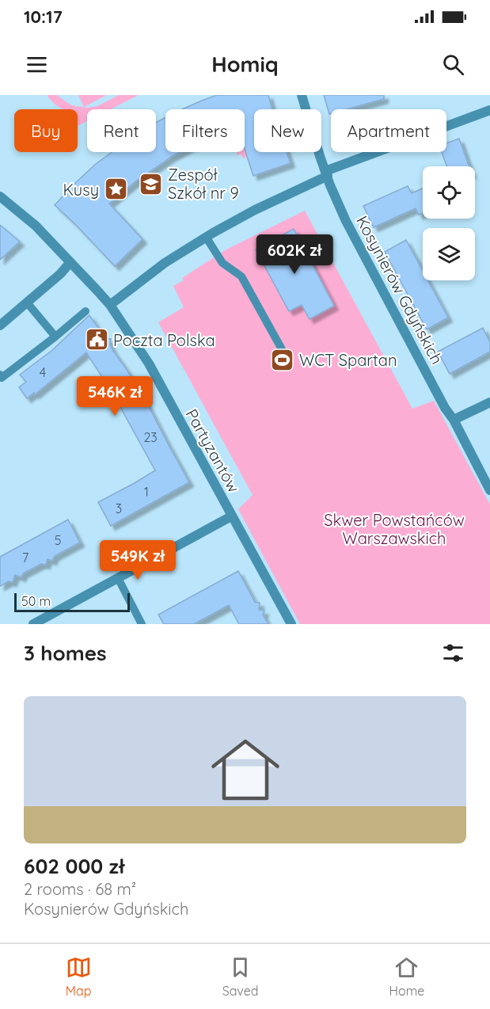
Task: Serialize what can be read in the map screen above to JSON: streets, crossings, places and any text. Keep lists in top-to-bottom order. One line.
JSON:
{"streets":{"street":["Kosynierów Gdyńskich","Partyzantów"]},"parks":["Skwer Powstańców Warszawskich"],"places":{"school or university":["Zespół Szkół nr 9"],"place":["Kusy"],"public building":["Poczta Polska"],"sports":["WCT Spartan"]},"house_numbers":["4","23","1","3","5","7"],"scale_bar":"50 m","page":{"status":"10:17","header":"Homiq","chip":["Buy","Rent","Filters","New","Apartment"],"price":["602K zł","546K zł","549K zł"],"scale":"50 m","heading":"3 homes","list":[{"name":"602 000 zł","note":"2 rooms · 68 m² · Kosynierów Gdyńskich"}],"tabs":["Map","Saved","Home"]}}
